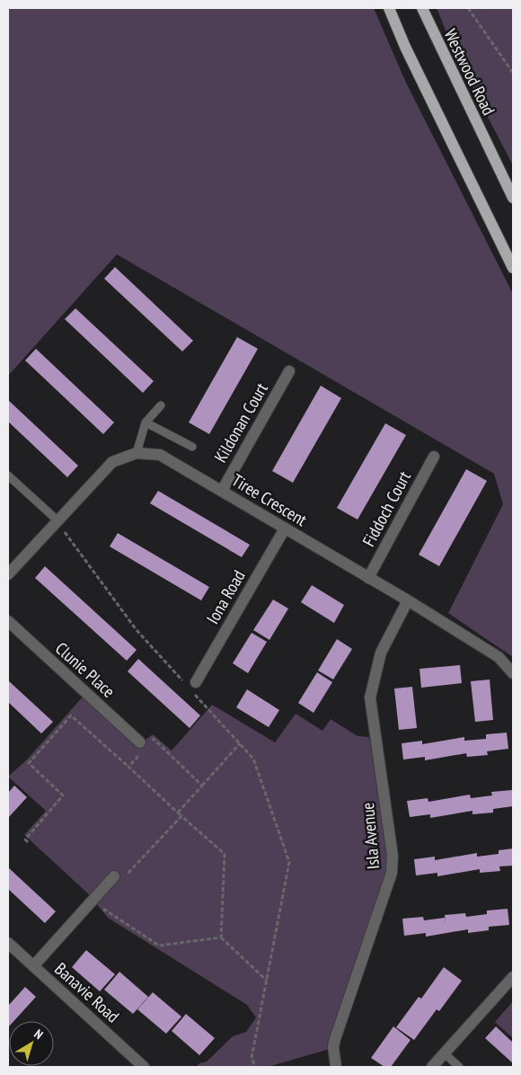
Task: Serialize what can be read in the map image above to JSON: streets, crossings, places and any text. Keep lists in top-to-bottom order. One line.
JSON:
{"streets":{"main road":["Westwood Road"],"street":["Kildonan Court","Tiree Crescent","Fiddoch Court","Iona Road","Clunie Place","Isla Avenue","Banavie Road"]},"crossings":[["Kildonan Court","Tiree Crescent"],["Tiree Crescent","Fiddoch Court"],["Tiree Crescent","Iona Road"],["Tiree Crescent","Isla Avenue"]],"north":"top right"}
